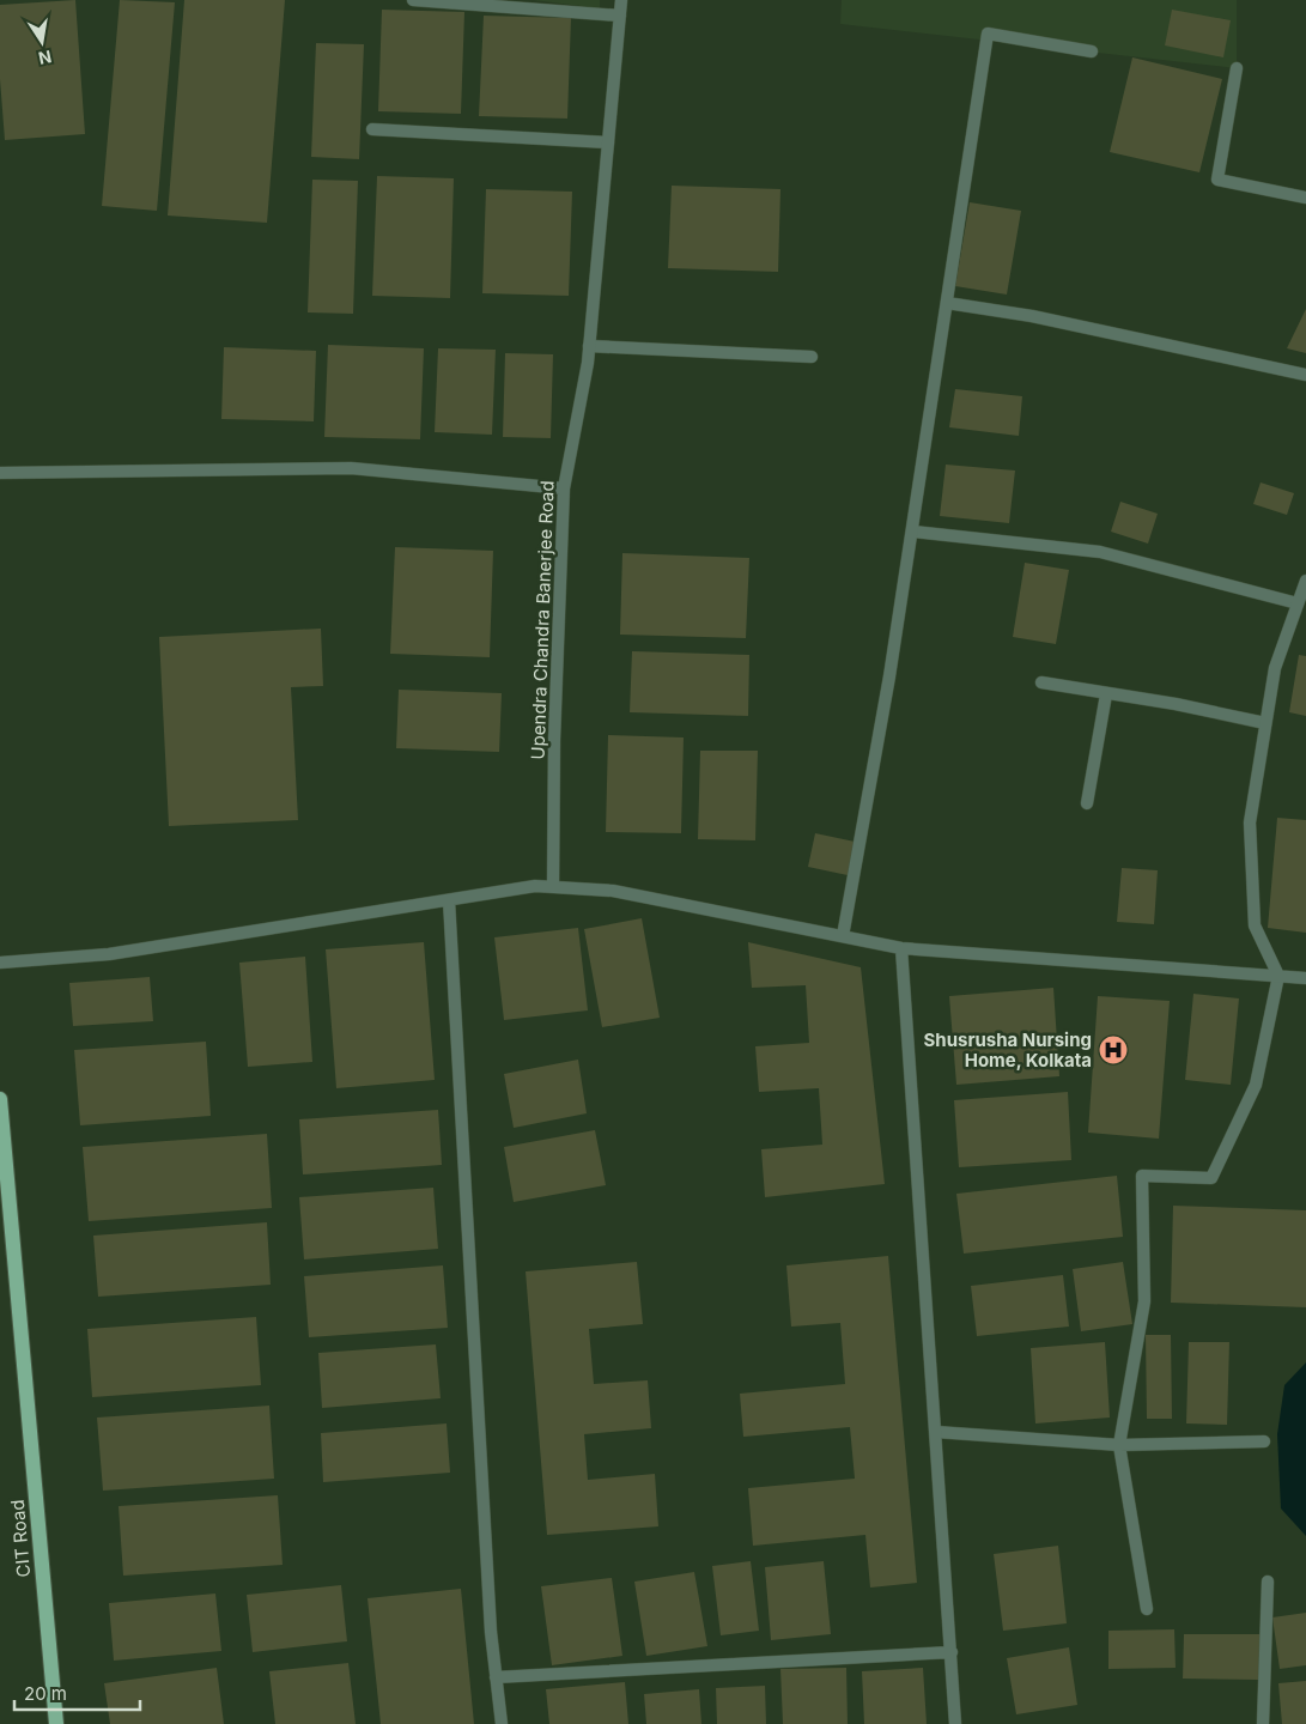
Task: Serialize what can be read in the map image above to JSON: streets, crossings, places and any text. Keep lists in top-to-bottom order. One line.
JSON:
{"streets":{"main road":["CIT Road"],"street":["Upendra Chandra Banerjee Road"]},"places":{"hospital":["Shusrusha Nursing Home, Kolkata"]},"scale_bar":"20 m","north":"bottom"}
